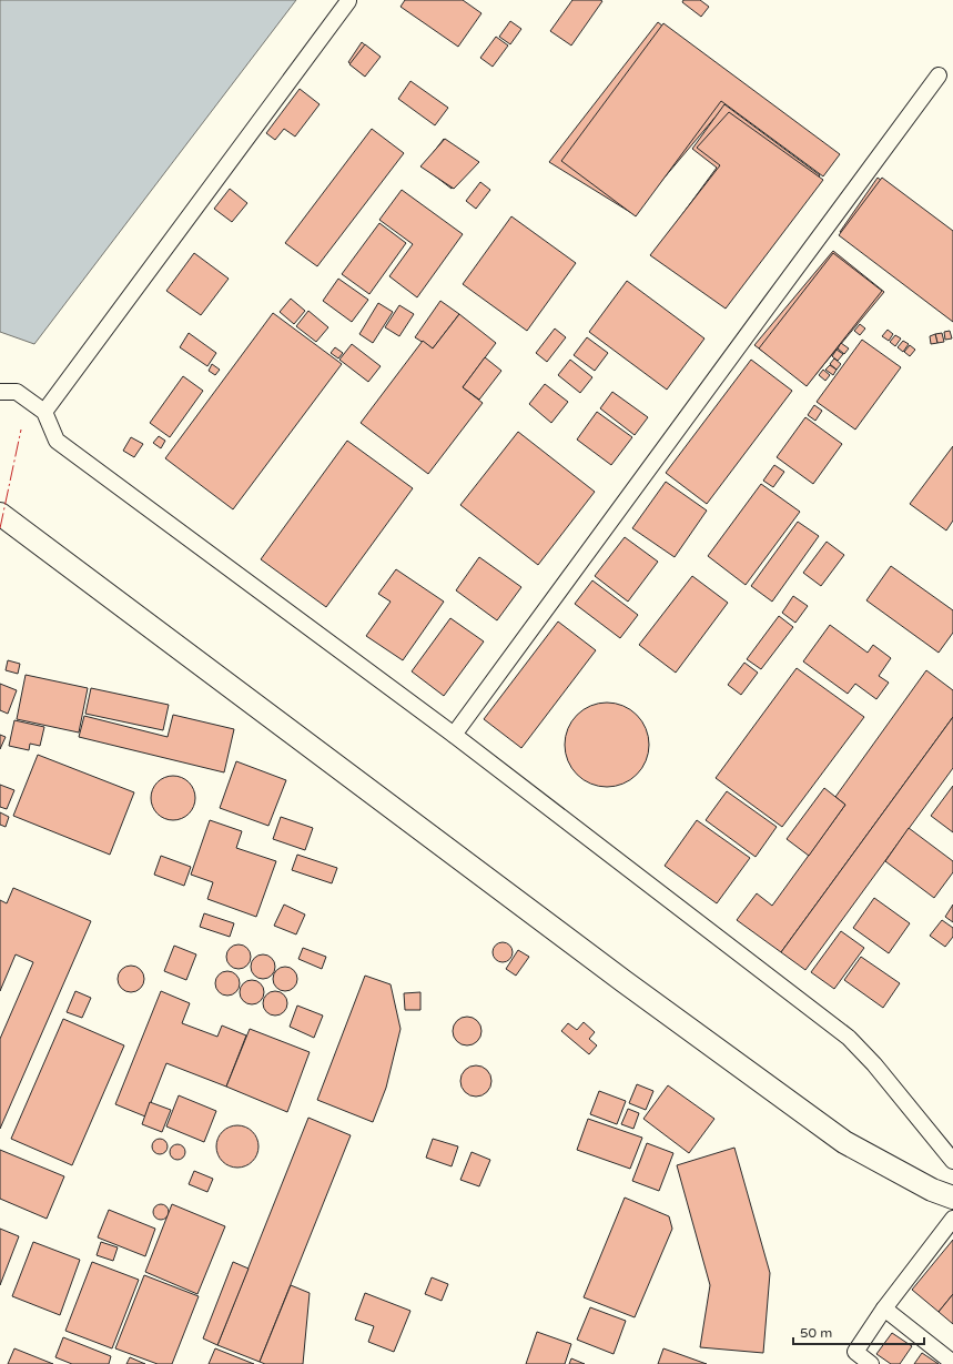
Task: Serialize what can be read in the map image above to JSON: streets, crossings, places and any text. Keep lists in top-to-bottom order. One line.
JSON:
{"scale_bar":"50 m"}
